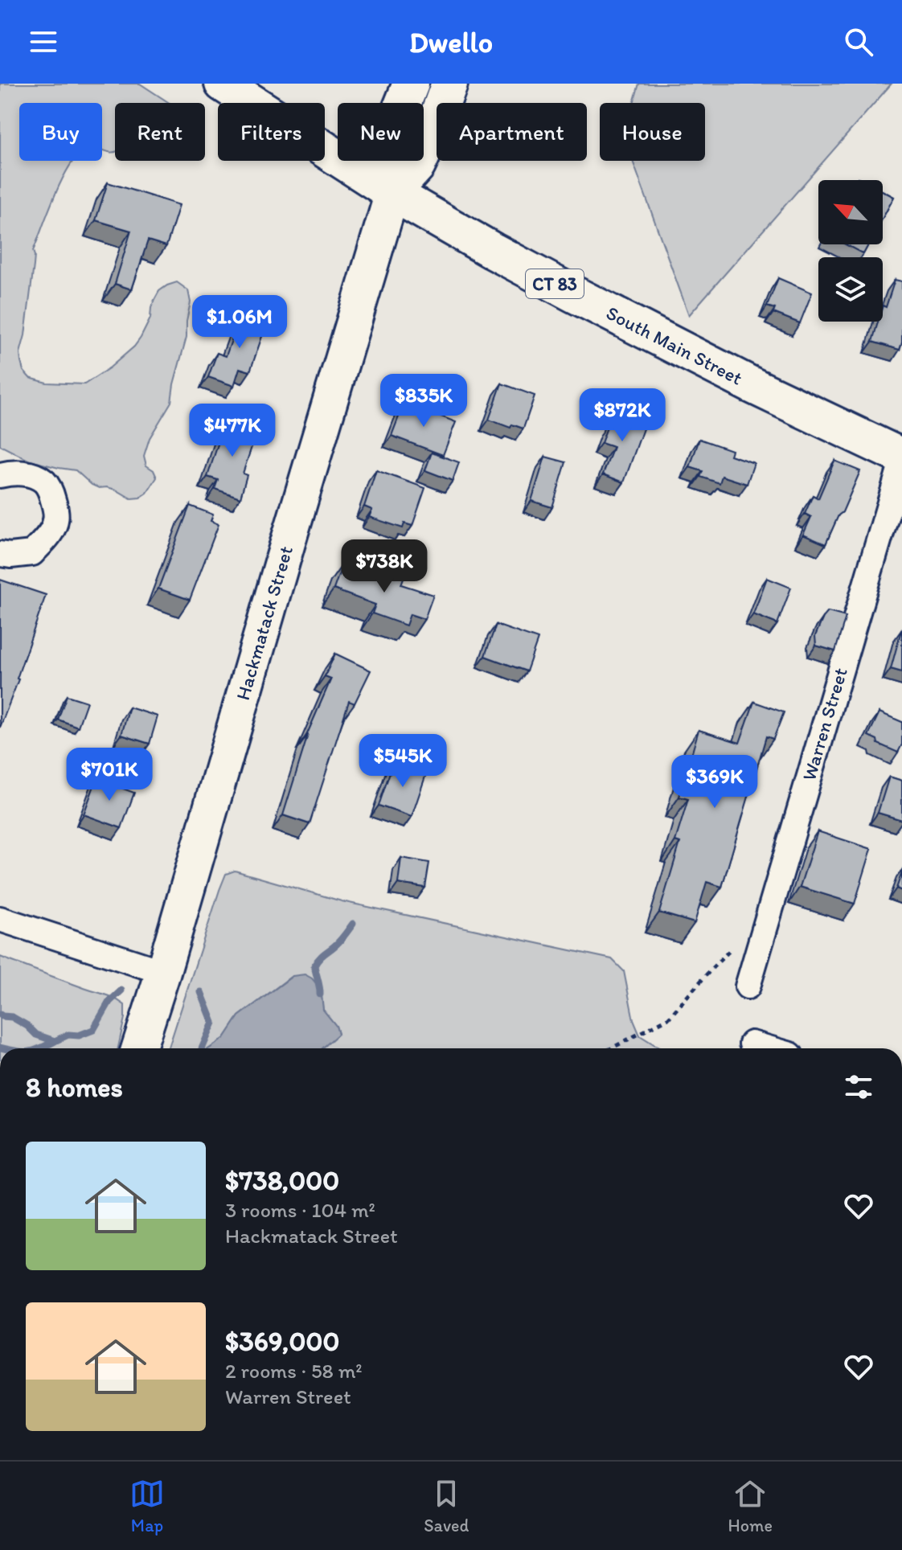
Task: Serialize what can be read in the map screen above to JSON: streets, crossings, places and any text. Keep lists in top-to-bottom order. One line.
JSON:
{"streets":{"main road":["CT 83","South Main Street"],"street":["Hackmatack Street","Warren Street"]},"crossings":[["South Main Street","Hackmatack Street"],["South Main Street","Warren Street"]],"north":"top left","page":{"header":"Dwello","chip":["Buy","Rent","Filters","New","Apartment","House"],"price":["$1.06M","$835K","$872K","$477K","$738K","$545K","$701K","$369K"],"heading":"8 homes","list":[{"name":"$738,000","note":"3 rooms · 104 m² · Hackmatack Street"},{"name":"$369,000","note":"2 rooms · 58 m² · Warren Street"}],"tabs":["Map","Saved","Home"]}}
